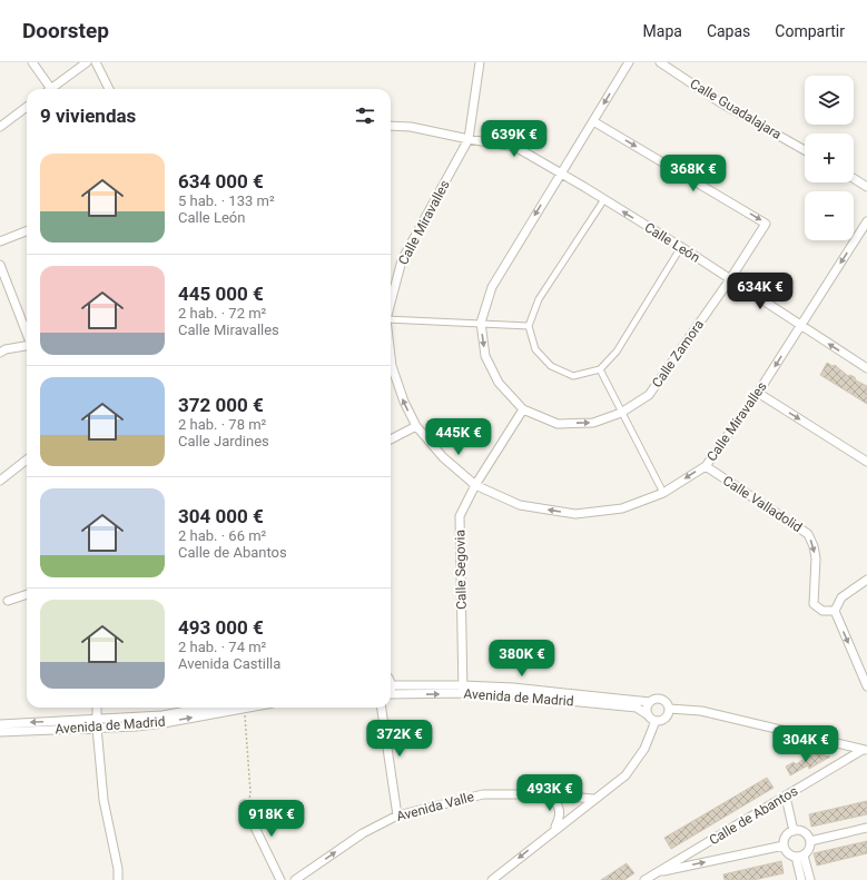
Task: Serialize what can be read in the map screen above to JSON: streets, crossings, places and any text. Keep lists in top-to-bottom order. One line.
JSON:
{"streets":{"street":["Calle Guadalajara","Calle Miravalles","Calle León","Calle Zamora","Calle Valladolid","Calle Segovia","Avenida de Madrid","Avenida Valle","Calle de Abantos"]},"crossings":[["Calle Miravalles","Calle León"],["Calle Miravalles","Calle Valladolid"],["Calle Miravalles","Calle Segovia"],["Calle León","Calle Zamora"],["Calle Zamora","Calle Segovia"],["Calle Segovia","Avenida de Madrid"]],"one_way":["Calle Valladolid","Avenida Valle"],"page":{"header":"Doorstep","nav":["Mapa","Capas","Compartir"],"map_buttons":["+","−"],"heading":"9 viviendas","price":["639K €","368K €","634K €","445K €","380K €","372K €","304K €","493K €","918K €"],"list":[{"name":"634 000 €","note":"5 hab. · 133 m² · Calle León"},{"name":"445 000 €","note":"2 hab. · 72 m² · Calle Miravalles"},{"name":"372 000 €","note":"2 hab. · 78 m² · Calle Jardines"},{"name":"304 000 €","note":"2 hab. · 66 m² · Calle de Abantos"},{"name":"493 000 €","note":"2 hab. · 74 m² · Avenida Castilla"}]}}
